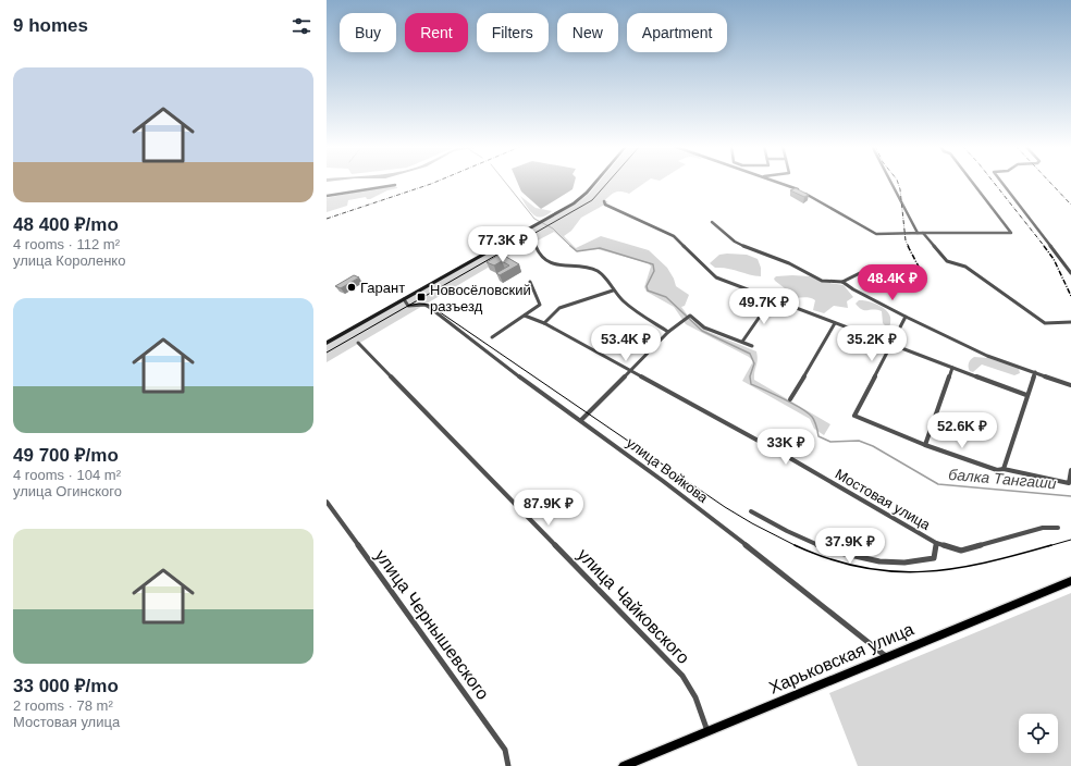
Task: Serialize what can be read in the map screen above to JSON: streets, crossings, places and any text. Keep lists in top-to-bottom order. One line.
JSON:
{"streets":{"main road":["Харьковская улица"],"street":["улица Войкова","Мостовая улица","улица Чайковского","улица Чернышевского"]},"crossings":[["улица Войкова","Харьковская улица"],["улица Чайковского","Харьковская улица"]],"water":["балка Тангаши"],"places":{"other":["Гарант"],"transit":["Новосёловский разъезд"]},"page":{"heading":"9 homes","chip":["Buy","Rent","Filters","New","Apartment"],"list":[{"name":"48 400 ₽/mo","note":"4 rooms · 112 m² · улица Короленко"},{"name":"49 700 ₽/mo","note":"4 rooms · 104 m² · улица Огинского"},{"name":"33 000 ₽/mo","note":"2 rooms · 78 m² · Мостовая улица"}],"price":["77.3K ₽","48.4K ₽","49.7K ₽","53.4K ₽","35.2K ₽","52.6K ₽","33K ₽","87.9K ₽","37.9K ₽"]}}
